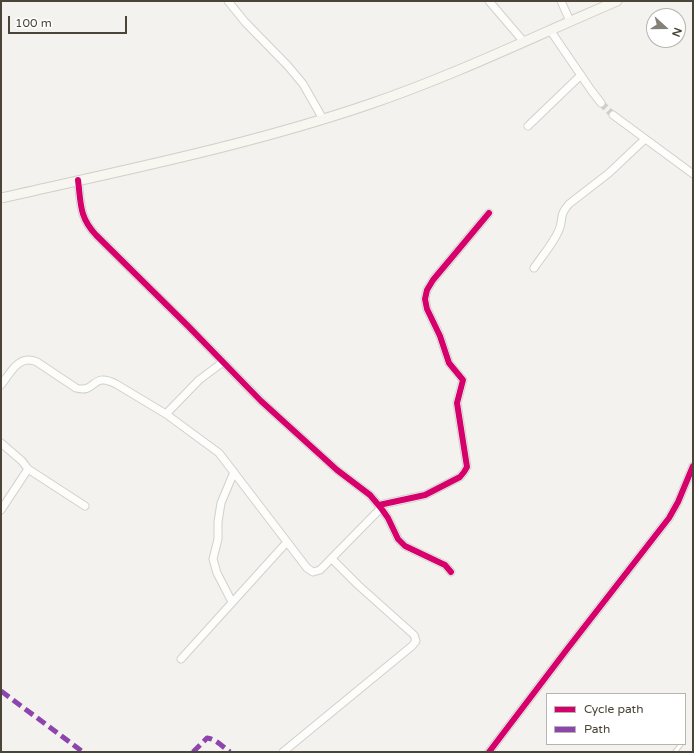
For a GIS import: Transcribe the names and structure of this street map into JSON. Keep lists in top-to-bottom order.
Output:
{
  "legend": ["Cycle path", "Path"],
  "scale_bar": "100 m",
  "north": "right"
}
